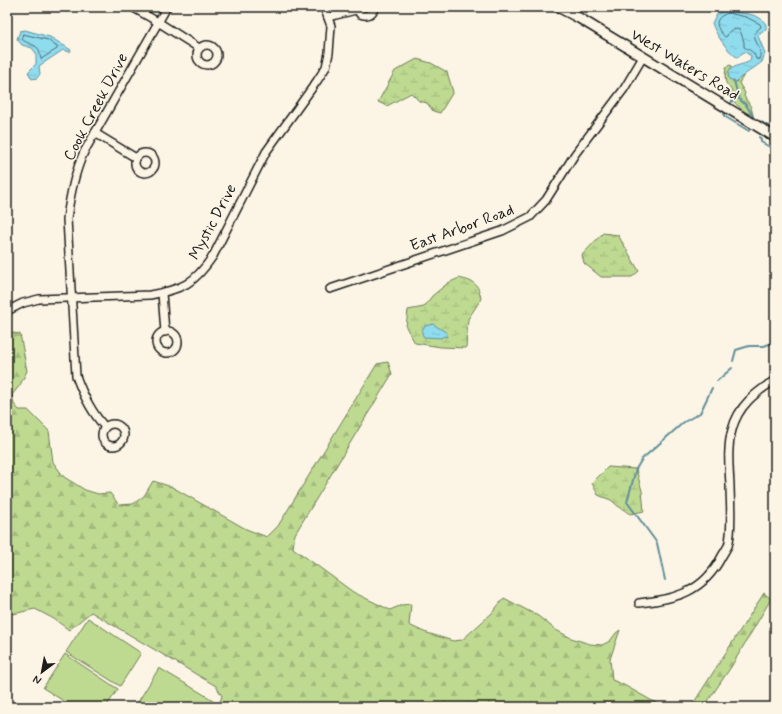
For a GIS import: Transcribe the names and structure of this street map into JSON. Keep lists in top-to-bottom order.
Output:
{
  "streets": {
    "street": [
      "West Waters Road",
      "Cook Creek Drive",
      "Mystic Drive",
      "East Arbor Road"
    ]
  },
  "crossings": [
    ["West Waters Road", "East Arbor Road"],
    ["Cook Creek Drive", "Mystic Drive"]
  ],
  "north": "bottom left"
}
